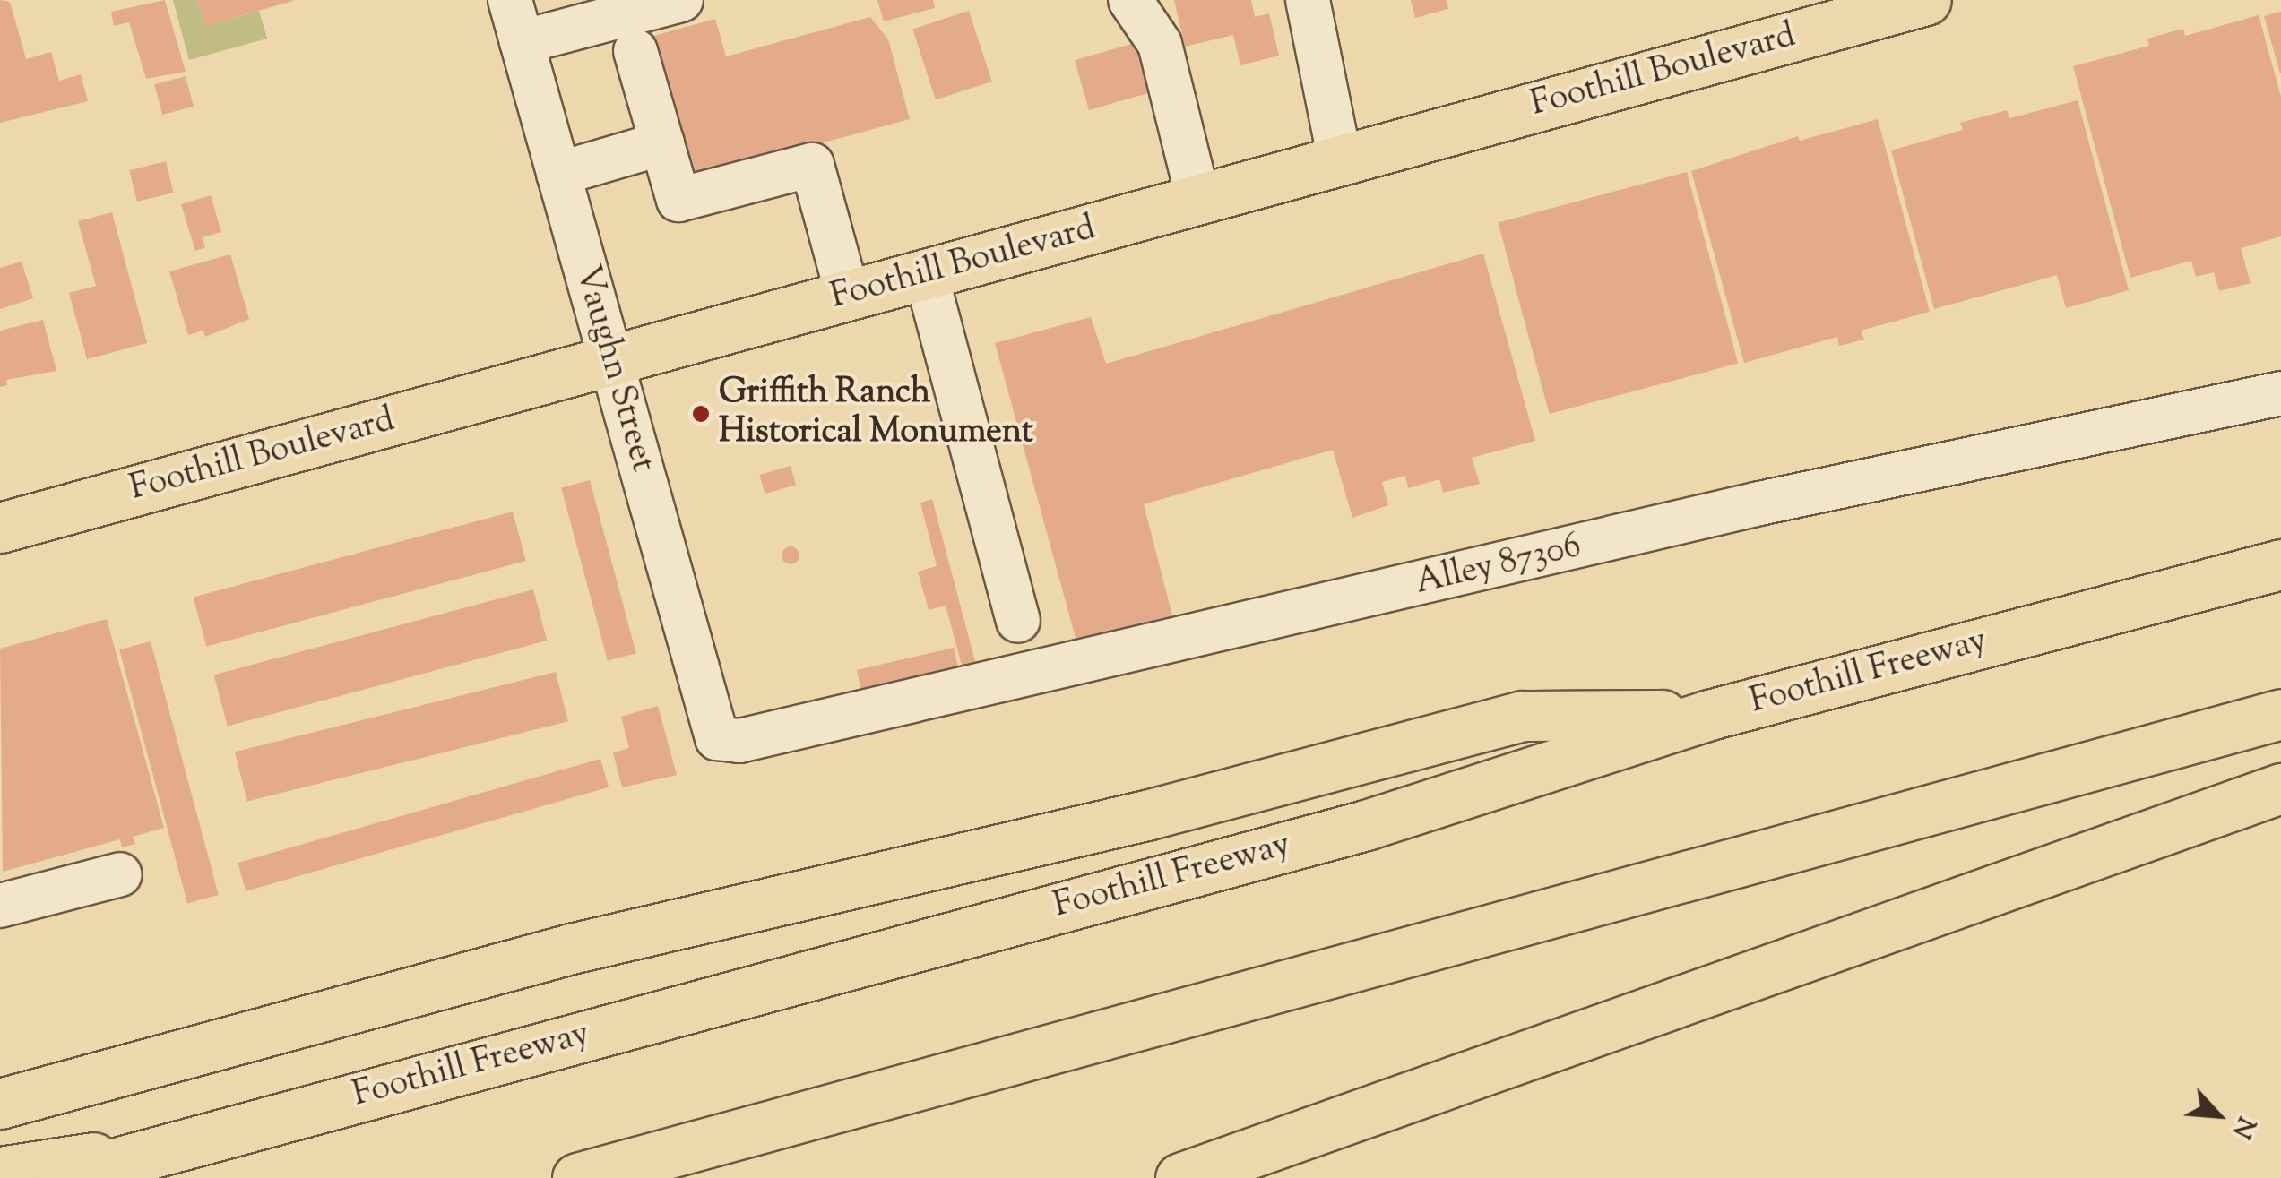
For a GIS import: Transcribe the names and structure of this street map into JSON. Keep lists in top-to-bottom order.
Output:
{
  "streets": {
    "main road": ["Foothill Boulevard", "Foothill Freeway"],
    "street": ["Vaughn Street", "Alley 87306"]
  },
  "crossings": [
    ["Foothill Boulevard", "Vaughn Street"],
    ["Vaughn Street", "Alley 87306"]
  ],
  "places": ["Griffith Ranch Historical Monument"],
  "north": "bottom right"
}
